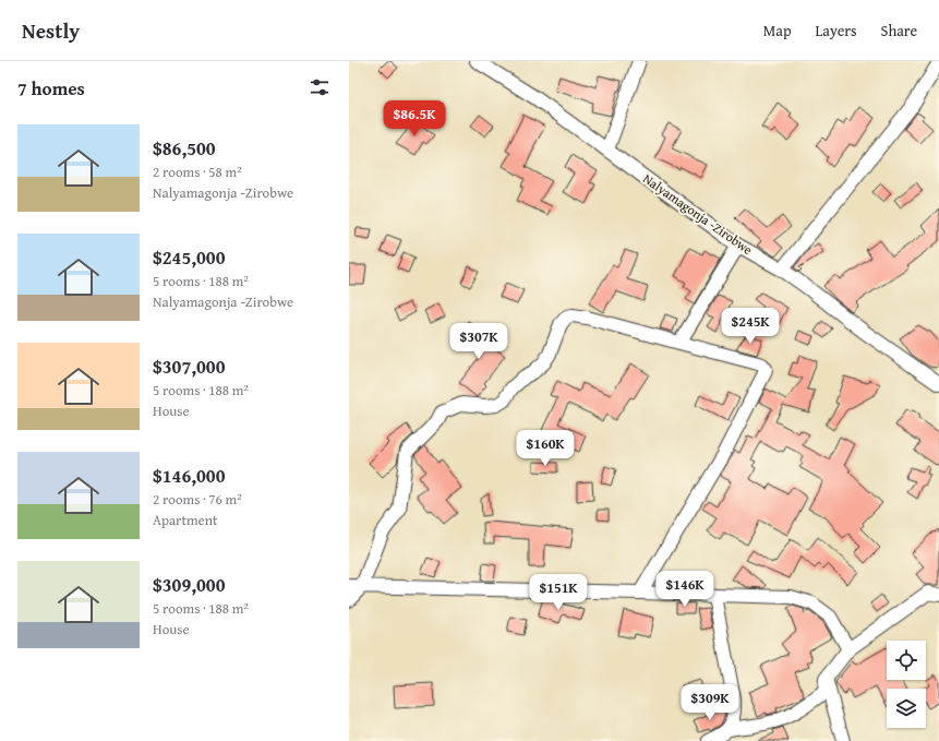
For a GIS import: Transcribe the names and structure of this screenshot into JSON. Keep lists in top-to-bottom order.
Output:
{
  "streets": {
    "street": ["Nalyamagonja -Zirobwe"]
  },
  "page": {
    "header": "Nestly",
    "nav": ["Map", "Layers", "Share"],
    "heading": "7 homes",
    "price": [
      "$86.5K",
      "$245K",
      "$307K",
      "$160K",
      "$146K",
      "$151K",
      "$309K"
    ],
    "list": [
      {
        "name": "$86,500",
        "note": "2 rooms · 58 m² · Nalyamagonja -Zirobwe"
      },
      {
        "name": "$245,000",
        "note": "5 rooms · 188 m² · Nalyamagonja -Zirobwe"
      },
      {
        "name": "$307,000",
        "note": "5 rooms · 188 m² · House"
      },
      {
        "name": "$146,000",
        "note": "2 rooms · 76 m² · Apartment"
      },
      {
        "name": "$309,000",
        "note": "5 rooms · 188 m² · House"
      }
    ]
  }
}
